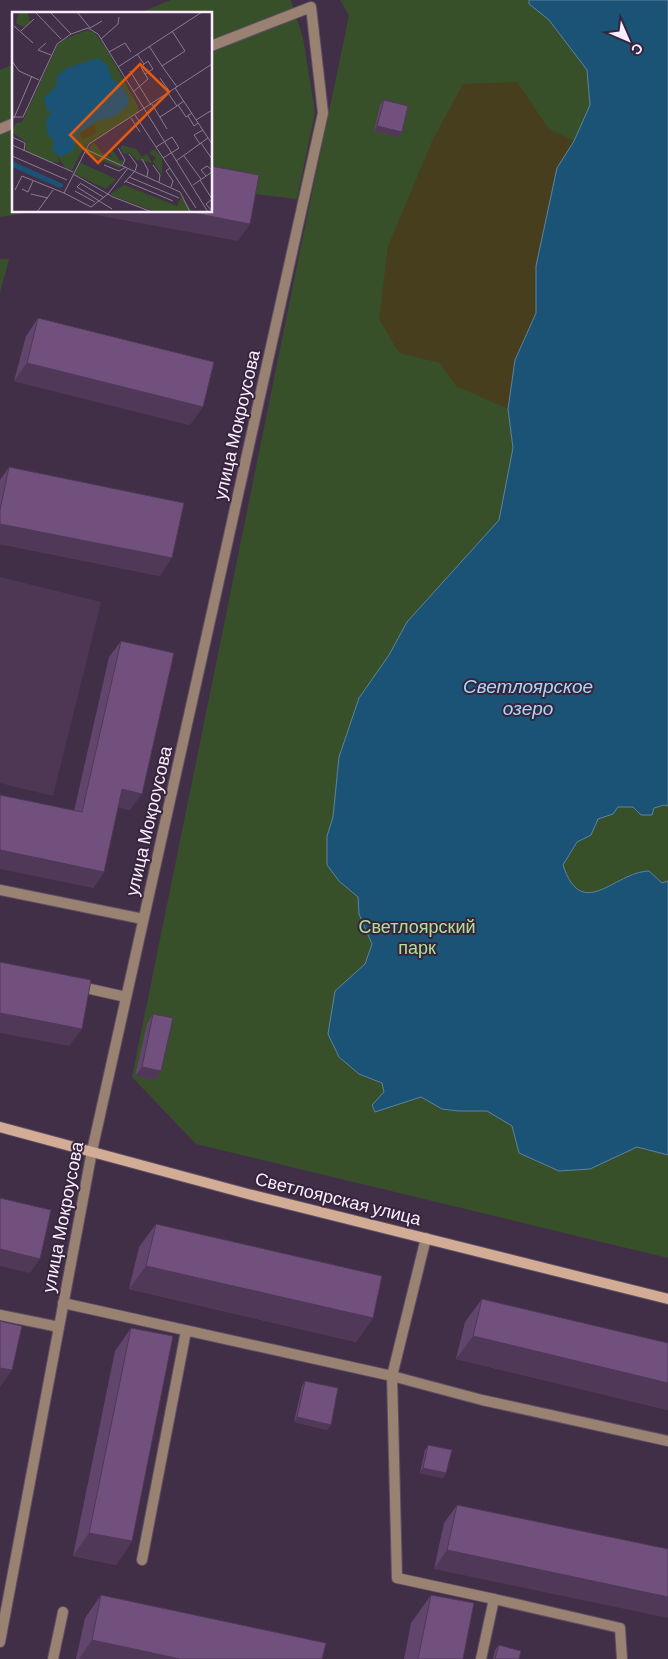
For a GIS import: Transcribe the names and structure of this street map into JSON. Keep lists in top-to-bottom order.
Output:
{
  "streets": {
    "main road": ["Светлоярская улица"],
    "street": ["улица Мокроусова"]
  },
  "crossings": [
    ["улица Мокроусова", "Светлоярская улица"]
  ],
  "water": ["Светлоярское озеро"],
  "parks": ["Светлоярский парк"],
  "north": "bottom right"
}
